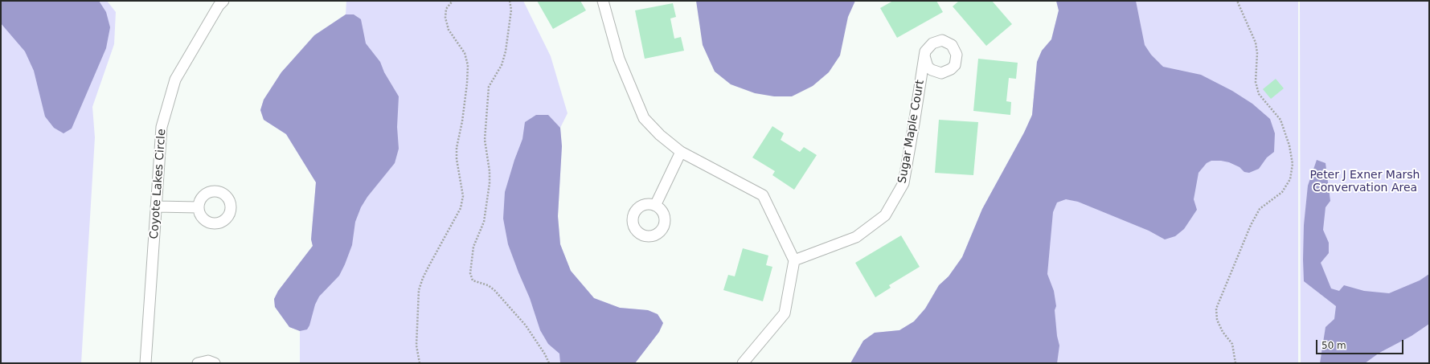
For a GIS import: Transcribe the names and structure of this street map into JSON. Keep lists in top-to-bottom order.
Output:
{
  "streets": {
    "street": ["Sugar Maple Court", "Coyote Lakes Circle"]
  },
  "parks": ["Peter J Exner Marsh Convervation Area"],
  "scale_bar": "50 m"
}
